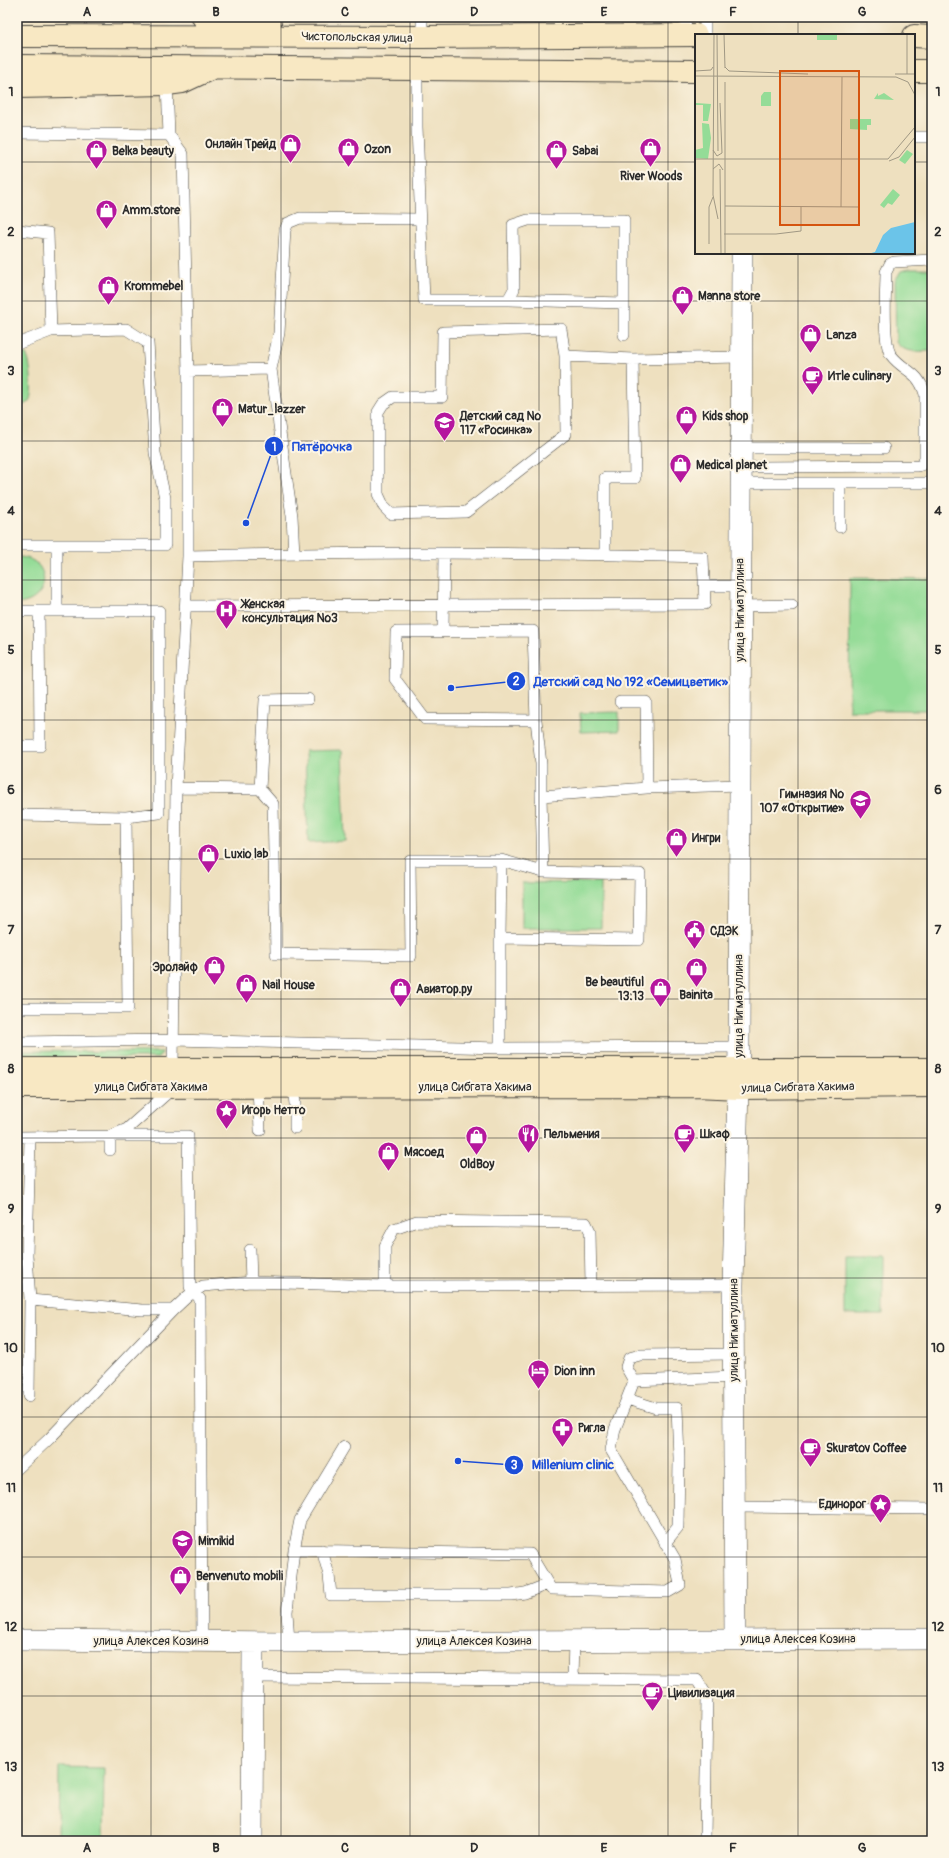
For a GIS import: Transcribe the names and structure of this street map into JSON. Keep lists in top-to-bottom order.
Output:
{
  "streets": {
    "main road": ["Чистопольская улица", "улица Сибгата Хакима"],
    "street": ["улица Нигматуллина", "улица Алексея Козина"]
  },
  "crossings": [
    ["улица Нигматуллина", "улица Сибгата Хакима"],
    ["улица Нигматуллина", "улица Алексея Козина"]
  ],
  "places": {
    "shop": [
      "Онлайн Трейд",
      "Ozon",
      "River Woods",
      "Belka beauty",
      "Sabai",
      "Amm.store",
      "Krommebel",
      "Manna store",
      "Lanza",
      "Matur_lazzer",
      "Kids shop",
      "Medical planet",
      "Ингри",
      "Luxio lab",
      "Эролайф",
      "Bainita",
      "Nail House",
      "Авиатор.ру",
      "Be beautiful 13:13",
      "OldBoy",
      "Мясоед",
      "Benvenuto mobili"
    ],
    "cafe": [
      "Итle culinary",
      "Шкаф",
      "Skuratov Coffee",
      "Цивилизация"
    ],
    "school or university": ["Детский сад № 117 «Росинка»", "Гимназия № 107 «Открытие»", "Mimikid"],
    "other": ["Пятёрочка", "Детский сад № 192 «Семицветик»", "Millenium clinic"],
    "hospital": ["Женская консультация №3"],
    "public building": ["СДЭК"],
    "place": ["Игорь Нетто", "Единорог"],
    "restaurant": ["Пельмения"],
    "hotel": ["Dion inn"],
    "pharmacy": ["Ригла"]
  },
  "grid": {
    "columns": [
      "A",
      "B",
      "C",
      "D",
      "E",
      "F",
      "G"
    ],
    "rows": [
      "1",
      "2",
      "3",
      "4",
      "5",
      "6",
      "7",
      "8",
      "9",
      "10",
      "11",
      "12",
      "13"
    ]
  }
}
